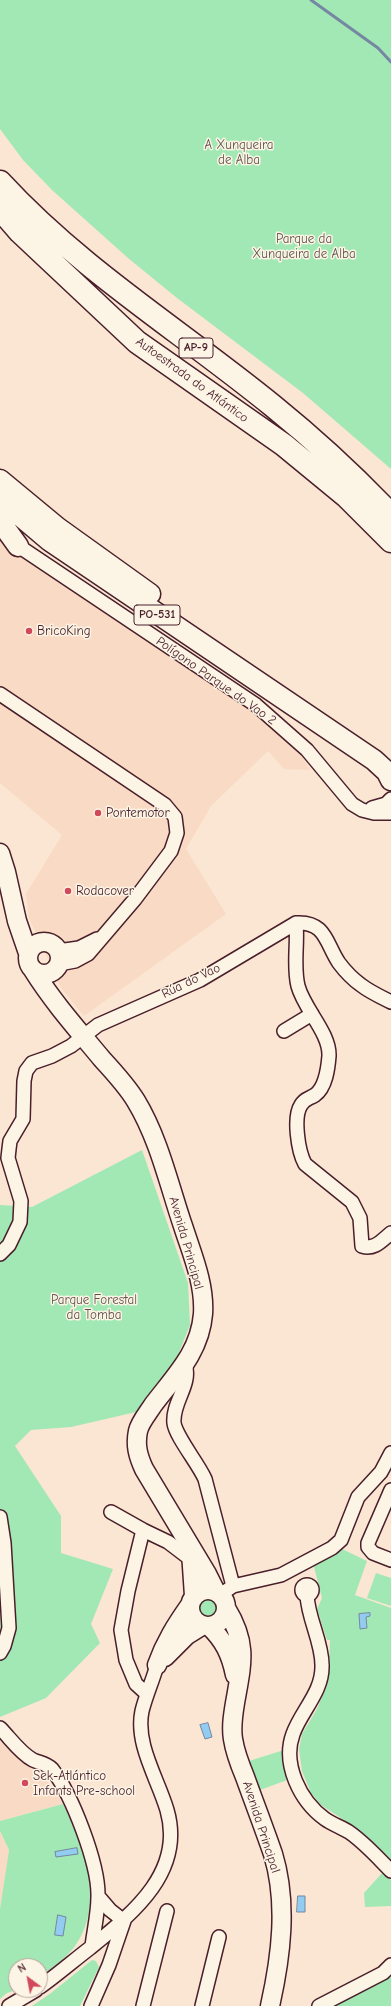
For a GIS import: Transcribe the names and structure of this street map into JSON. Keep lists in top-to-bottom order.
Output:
{
  "streets": {
    "highway": ["AP-9", "Autoestrada do Atlántico"],
    "main road": ["PO-531"],
    "street": ["Polígono Parque do Vao 2", "Rúa do Vao", "Avenida Principal"]
  },
  "crossings": [
    ["Rúa do Vao", "Avenida Principal"]
  ],
  "parks": ["A Xunqueira de Alba", "Parque da Xunqueira de Alba", "Parque Forestal da Tomba"],
  "places": [
    "BricoKing",
    "Pontemotor",
    "Rodacover",
    "Sek-Atlántico Infants Pre-school"
  ],
  "north": "top left"
}
